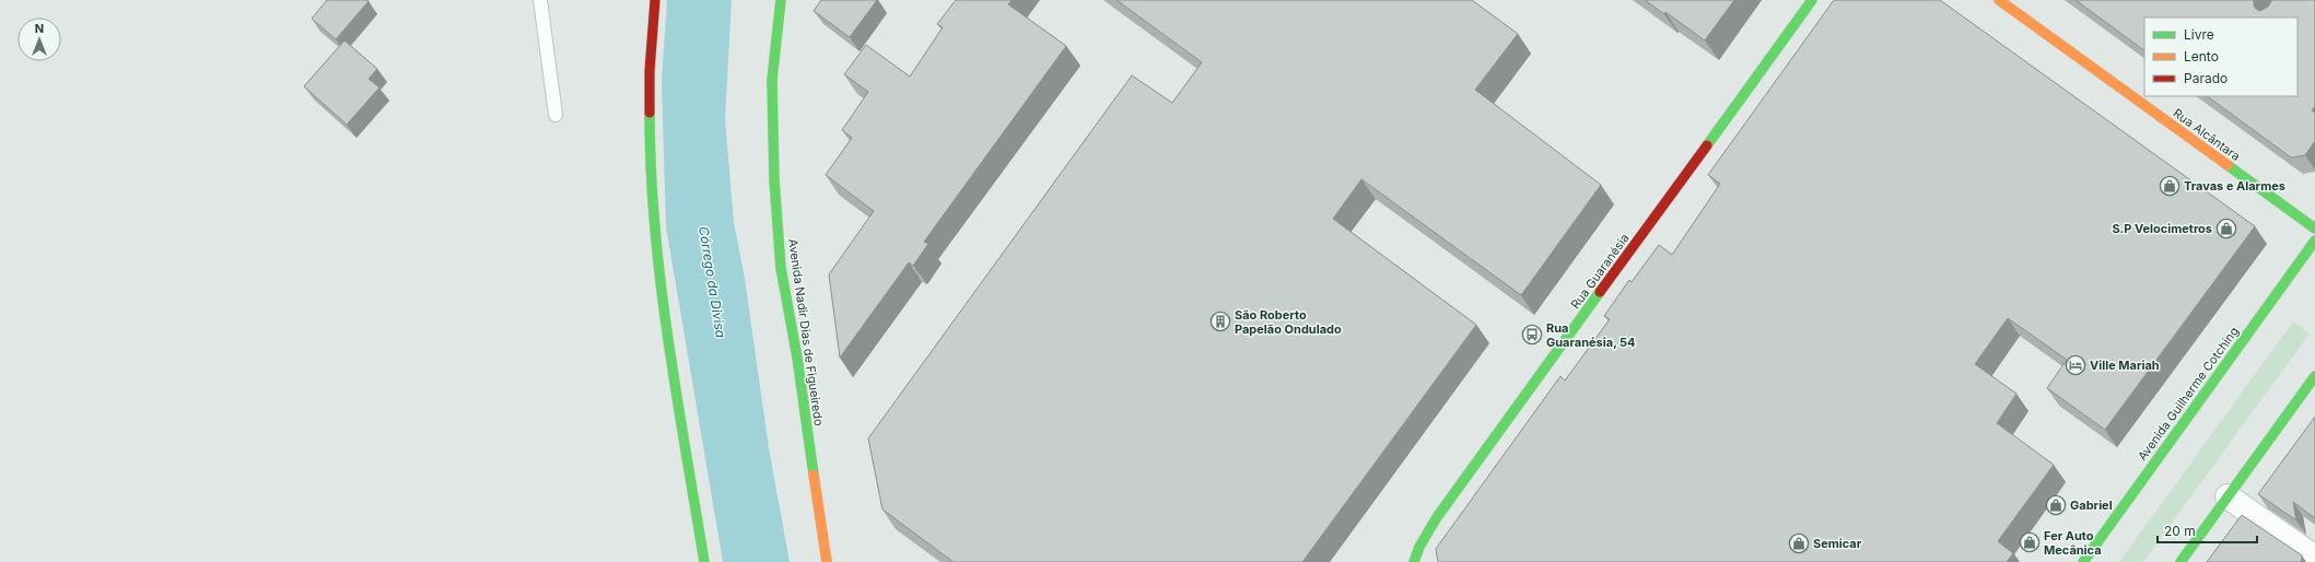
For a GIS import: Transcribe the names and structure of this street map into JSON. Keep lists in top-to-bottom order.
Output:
{
  "streets": {
    "main road": [
      "Rua Alcântara",
      "Rua Guaranésia",
      "Avenida Nadir Dias de Figueiredo",
      "Avenida Guilherme Cotching"
    ]
  },
  "water": ["Córrego da Divisa"],
  "places": {
    "shop": [
      "Travas e Alarmes",
      "S.P Velocimetros",
      "Gabriel",
      "Fer Auto Mecânica",
      "Semicar"
    ],
    "building": ["São Roberto Papelão Ondulado"],
    "bus stop": ["Rua Guaranésia, 54"],
    "hotel": ["Ville Mariah"]
  },
  "legend": ["Livre", "Lento", "Parado"],
  "scale_bar": "20 m",
  "north": "top"
}
